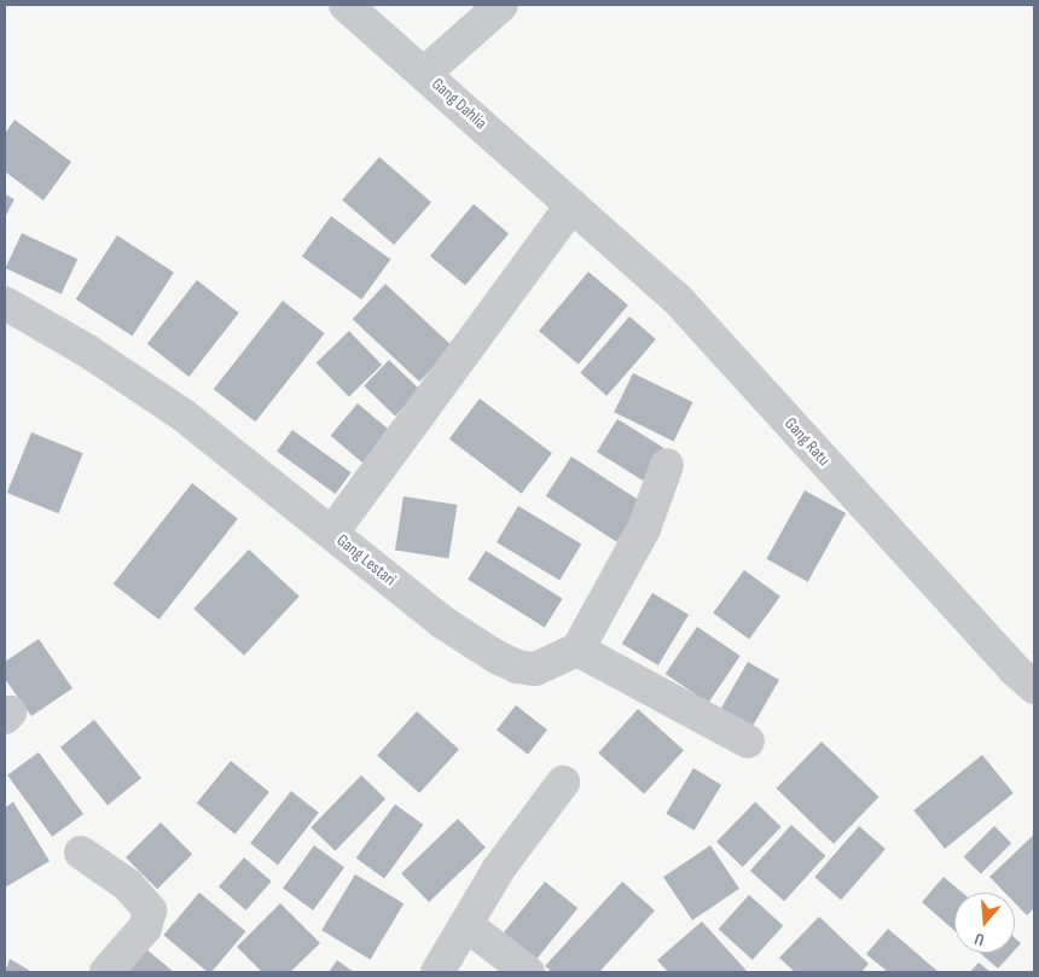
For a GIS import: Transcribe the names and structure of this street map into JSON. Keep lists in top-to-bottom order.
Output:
{
  "streets": {
    "street": ["Gang Dahlia", "Gang Ratu", "Gang Lestari"]
  },
  "crossings": [
    ["Gang Dahlia", "Gang Ratu"]
  ],
  "north": "bottom"
}
